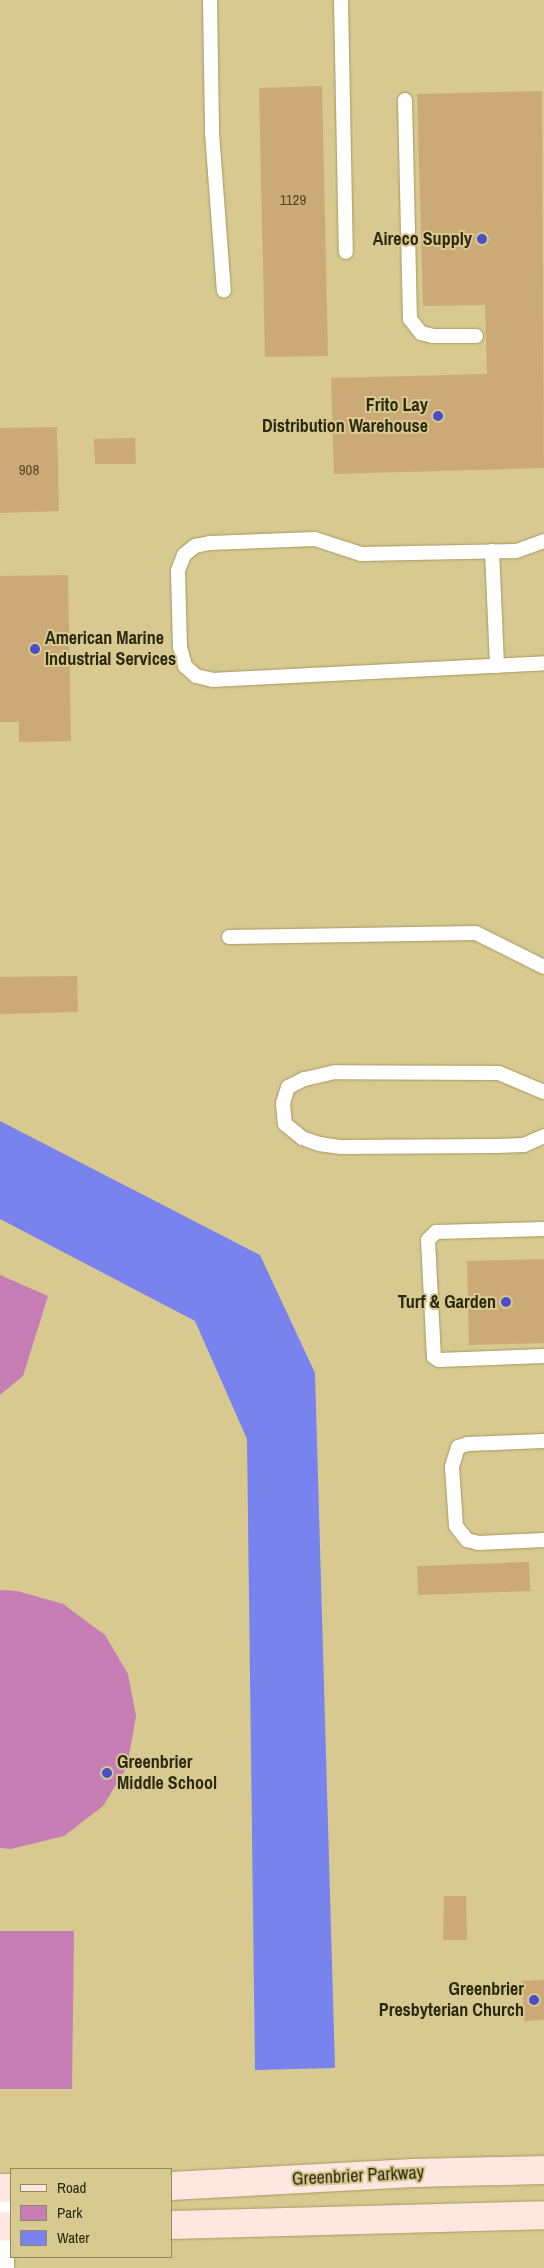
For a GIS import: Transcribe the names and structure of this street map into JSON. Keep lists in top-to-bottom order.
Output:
{
  "streets": {
    "main road": ["Greenbrier Parkway"]
  },
  "places": [
    "Aireco Supply",
    "Frito Lay Distribution Warehouse",
    "American Marine Industrial Services",
    "Turf & Garden",
    "Greenbrier Middle School",
    "Greenbrier Presbyterian Church"
  ],
  "house_numbers": ["1129", "908"],
  "legend": ["Road", "Park", "Water"]
}
